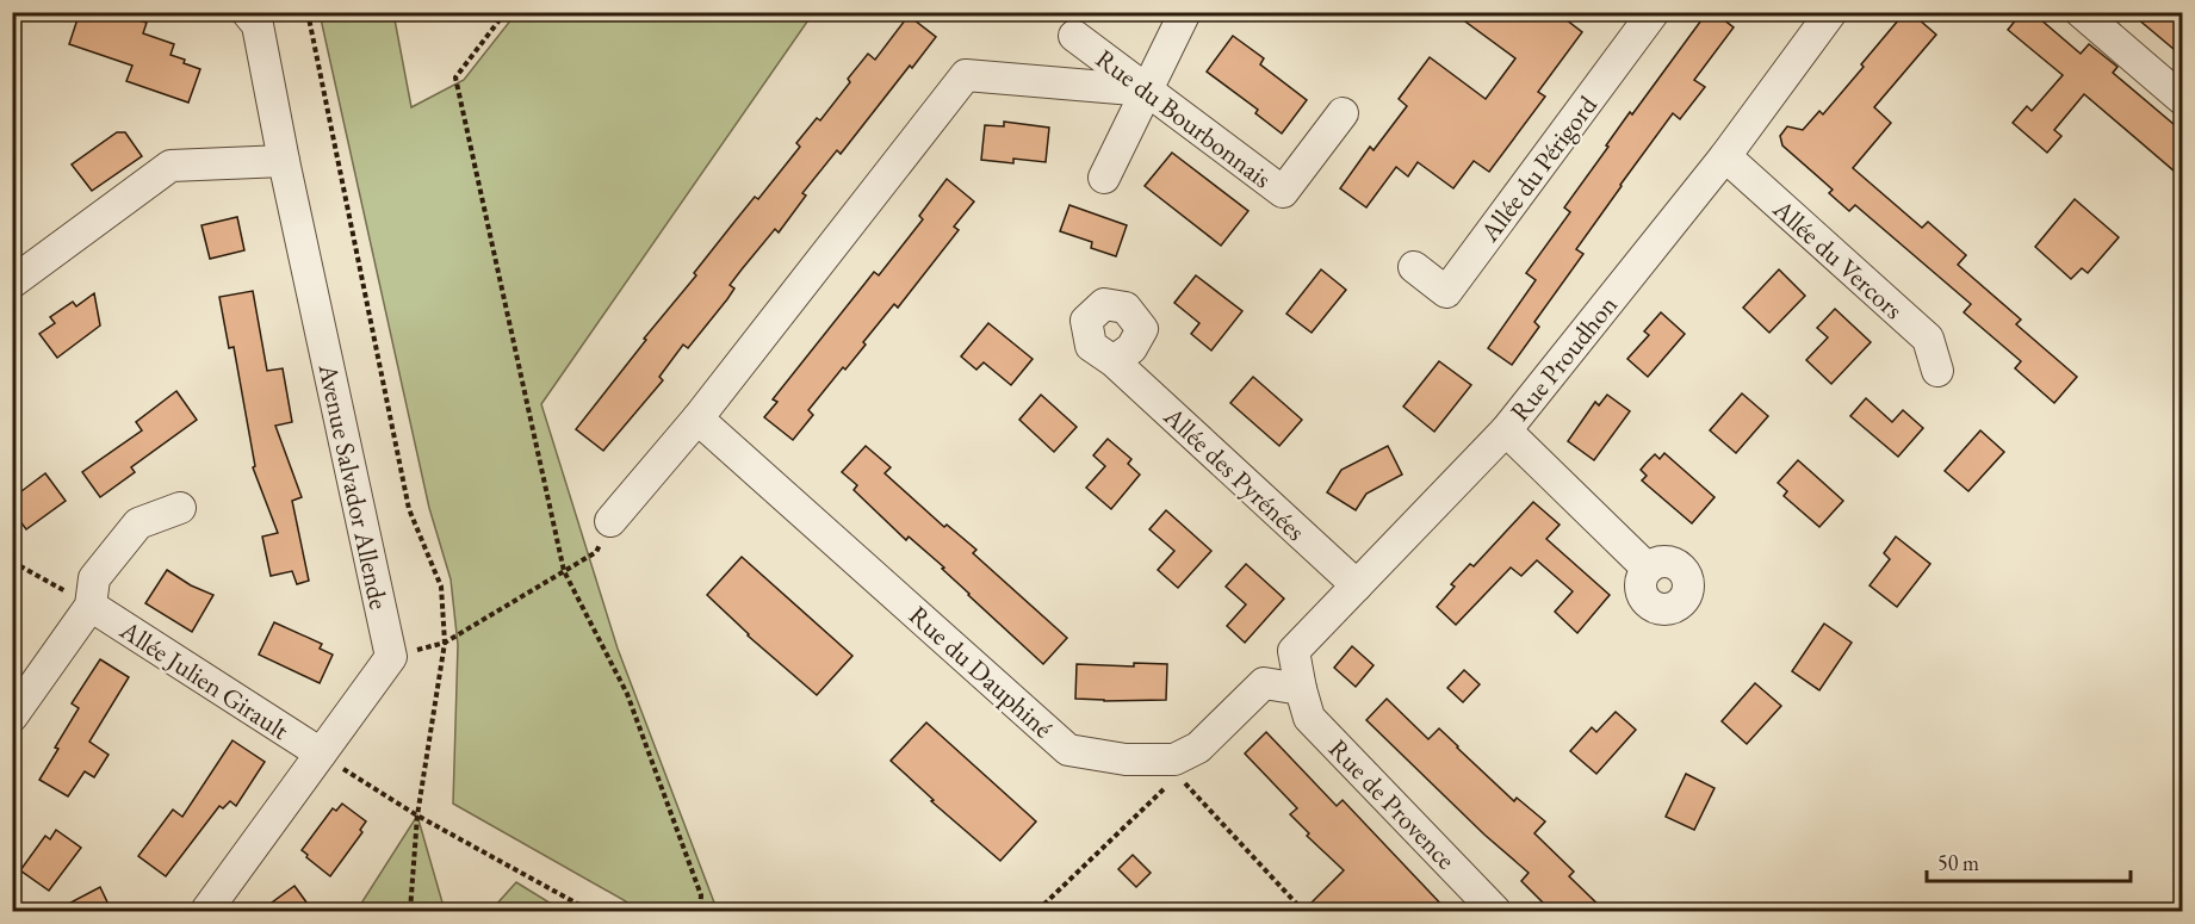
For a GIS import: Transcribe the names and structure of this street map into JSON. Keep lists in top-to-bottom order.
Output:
{
  "streets": {
    "street": [
      "Rue du Bourbonnais",
      "Allée du Périgord",
      "Allée du Vercors",
      "Rue Proudhon",
      "Allée des Pyrénées",
      "Avenue Salvador Allende",
      "Rue du Dauphiné",
      "Allée Julien Girault",
      "Rue de Provence"
    ]
  },
  "crossings": [
    ["Allée du Vercors", "Rue Proudhon"],
    ["Rue Proudhon", "Allée des Pyrénées"],
    ["Rue Proudhon", "Rue de Provence"]
  ],
  "scale_bar": "50 m"
}
